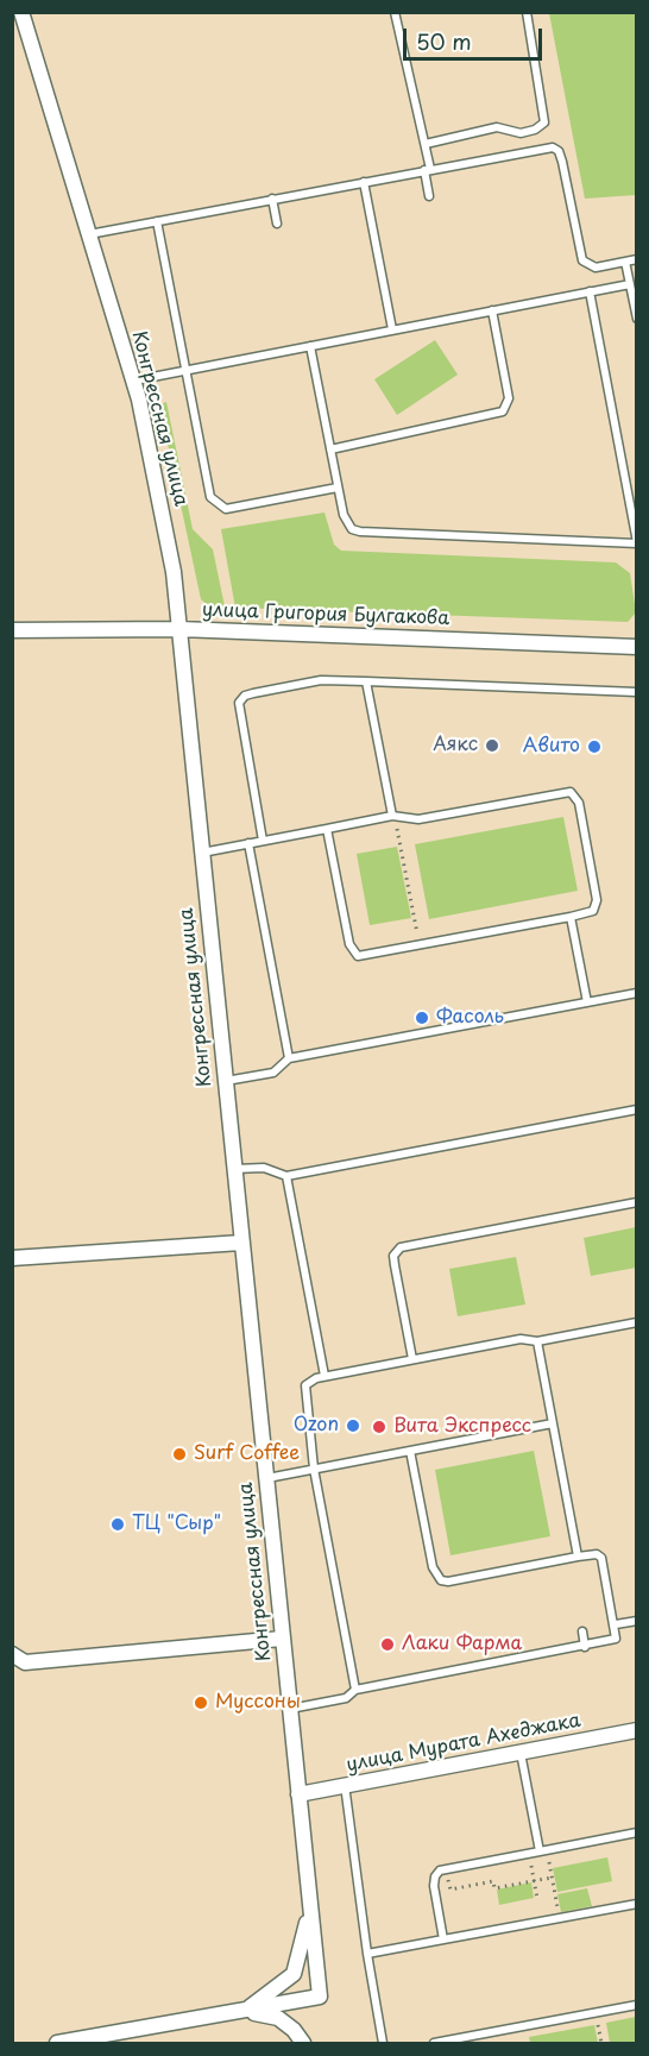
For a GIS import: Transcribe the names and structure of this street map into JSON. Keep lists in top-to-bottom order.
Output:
{
  "streets": {
    "street": ["Конгрессная улица", "улица Григория Булгакова", "улица Мурата Ахеджака"]
  },
  "crossings": [
    ["Конгрессная улица", "улица Григория Булгакова"],
    ["Конгрессная улица", "улица Мурата Ахеджака"]
  ],
  "places": [
    "Аякс",
    "Авито",
    "Фасоль",
    "Ozon",
    "Вита Экспресс",
    "Surf Coffee",
    "ТЦ \"Сыр\"",
    "Лаки Фарма",
    "Муссоны"
  ],
  "scale_bar": "50 m"
}
